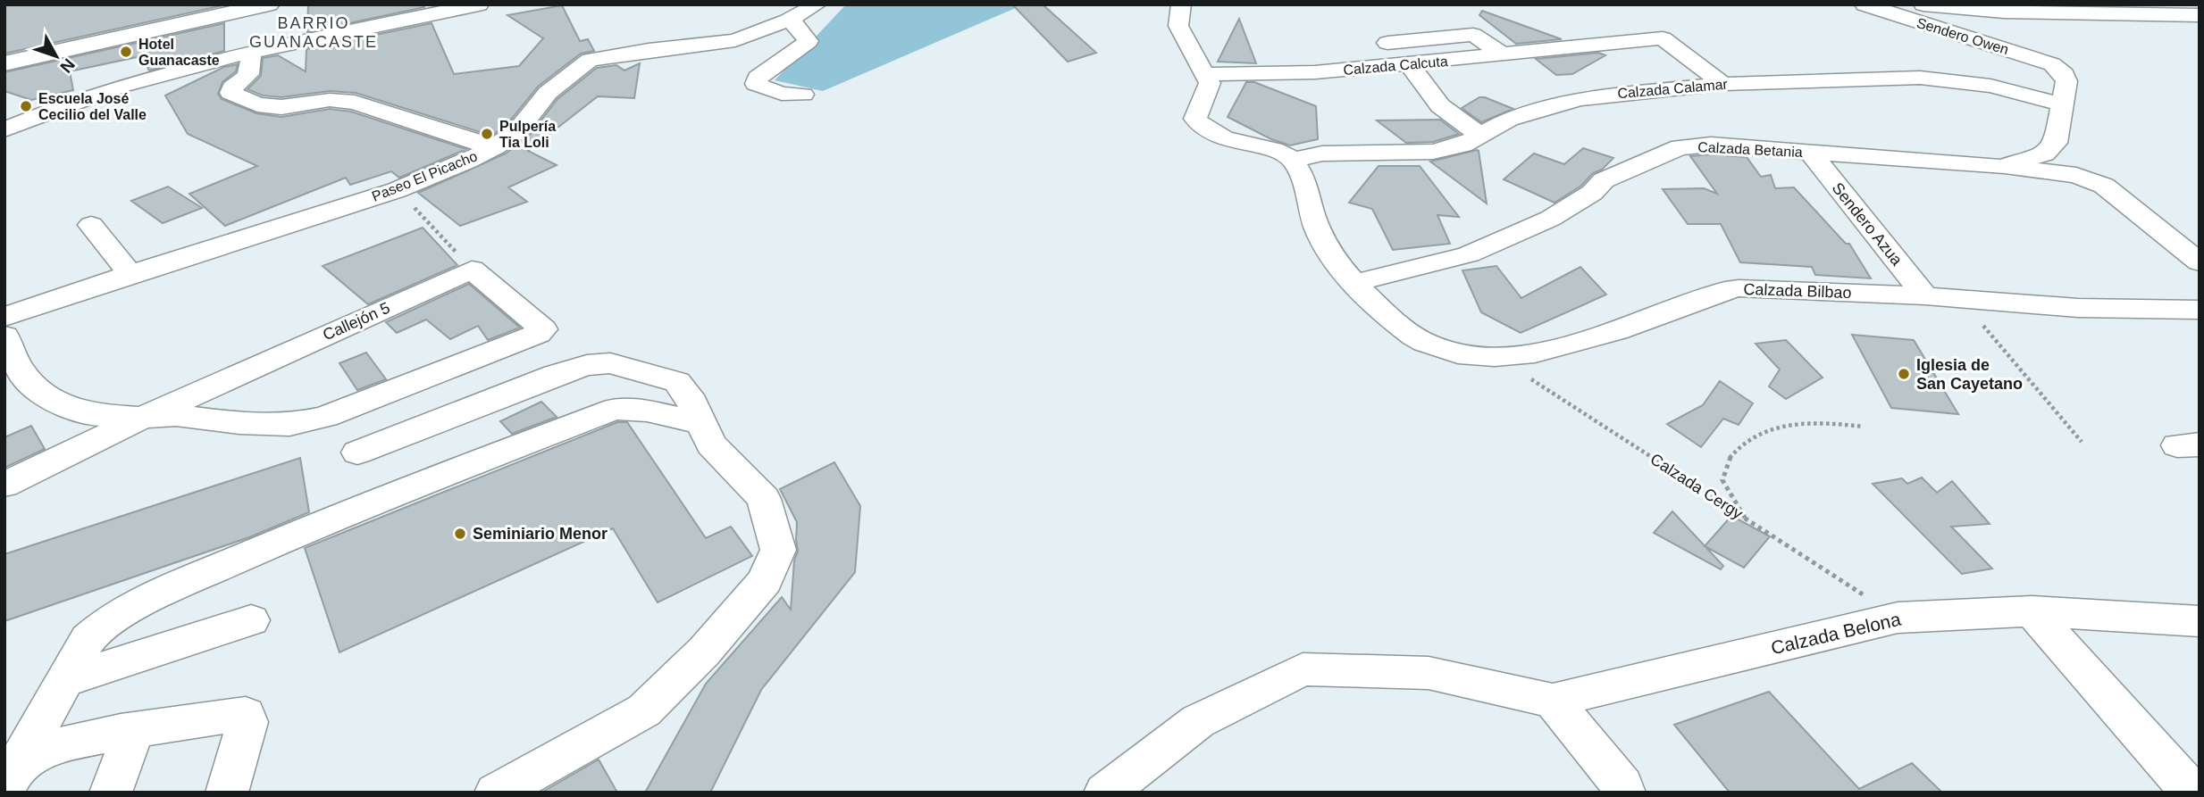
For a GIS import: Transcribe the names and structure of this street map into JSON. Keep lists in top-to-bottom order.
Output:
{
  "streets": {
    "street": [
      "Sendero Owen",
      "Calzada Calcuta",
      "Calzada Calamar",
      "Calzada Betania",
      "Paseo El Picacho",
      "Sendero Azua",
      "Calzada Bilbao",
      "Callejón 5",
      "Calzada Belona"
    ],
    "path": ["Calzada Cergy"]
  },
  "crossings": [
    ["Calzada Calcuta", "Calzada Calamar"],
    ["Calzada Betania", "Sendero Azua"],
    ["Calzada Betania", "Calzada Bilbao"],
    ["Sendero Azua", "Calzada Bilbao"],
    ["Calzada Bilbao", "Calzada Cergy"],
    ["Calzada Cergy", "Calzada Belona"]
  ],
  "districts": ["BARRIO GUANACASTE"],
  "places": [
    "Hotel Guanacaste",
    "Escuela José Cecilio del Valle",
    "Pulpería Tia Loli",
    "Iglesia de San Cayetano",
    "Seminiario Menor"
  ],
  "north": "bottom right"
}
